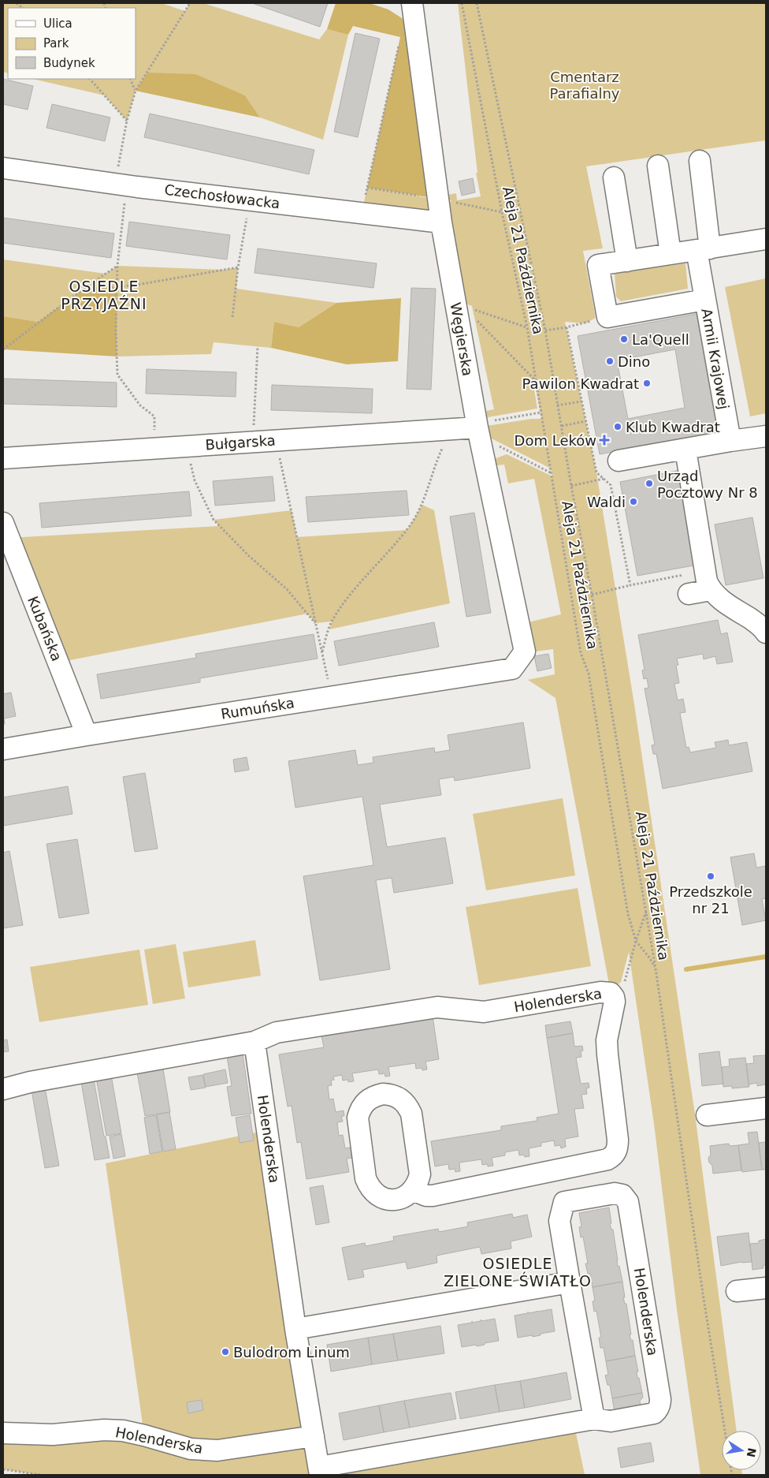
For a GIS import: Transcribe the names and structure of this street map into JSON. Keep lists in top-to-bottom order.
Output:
{
  "streets": {
    "street": [
      "Czechosłowacka",
      "Węgierska",
      "Armii Krajowej",
      "Bułgarska",
      "Kubańska",
      "Rumuńska",
      "Holenderska"
    ],
    "path": ["Aleja 21 Października"]
  },
  "crossings": [
    ["Czechosłowacka", "Węgierska"],
    ["Węgierska", "Bułgarska"],
    ["Węgierska", "Rumuńska"],
    ["Kubańska", "Rumuńska"]
  ],
  "districts": ["OSIEDLE PRZYJAŹNI", "OSIEDLE ZIELONE ŚWIATŁO"],
  "parks": ["Cmentarz Parafialny"],
  "places": {
    "other": [
      "La'Quell",
      "Dino",
      "Pawilon Kwadrat",
      "Klub Kwadrat",
      "Urząd Pocztowy Nr 8",
      "Waldi",
      "Przedszkole nr 21",
      "Bulodrom Linum"
    ],
    "health": ["Dom Leków"]
  },
  "legend": ["Ulica", "Park", "Budynek"],
  "north": "right"
}
